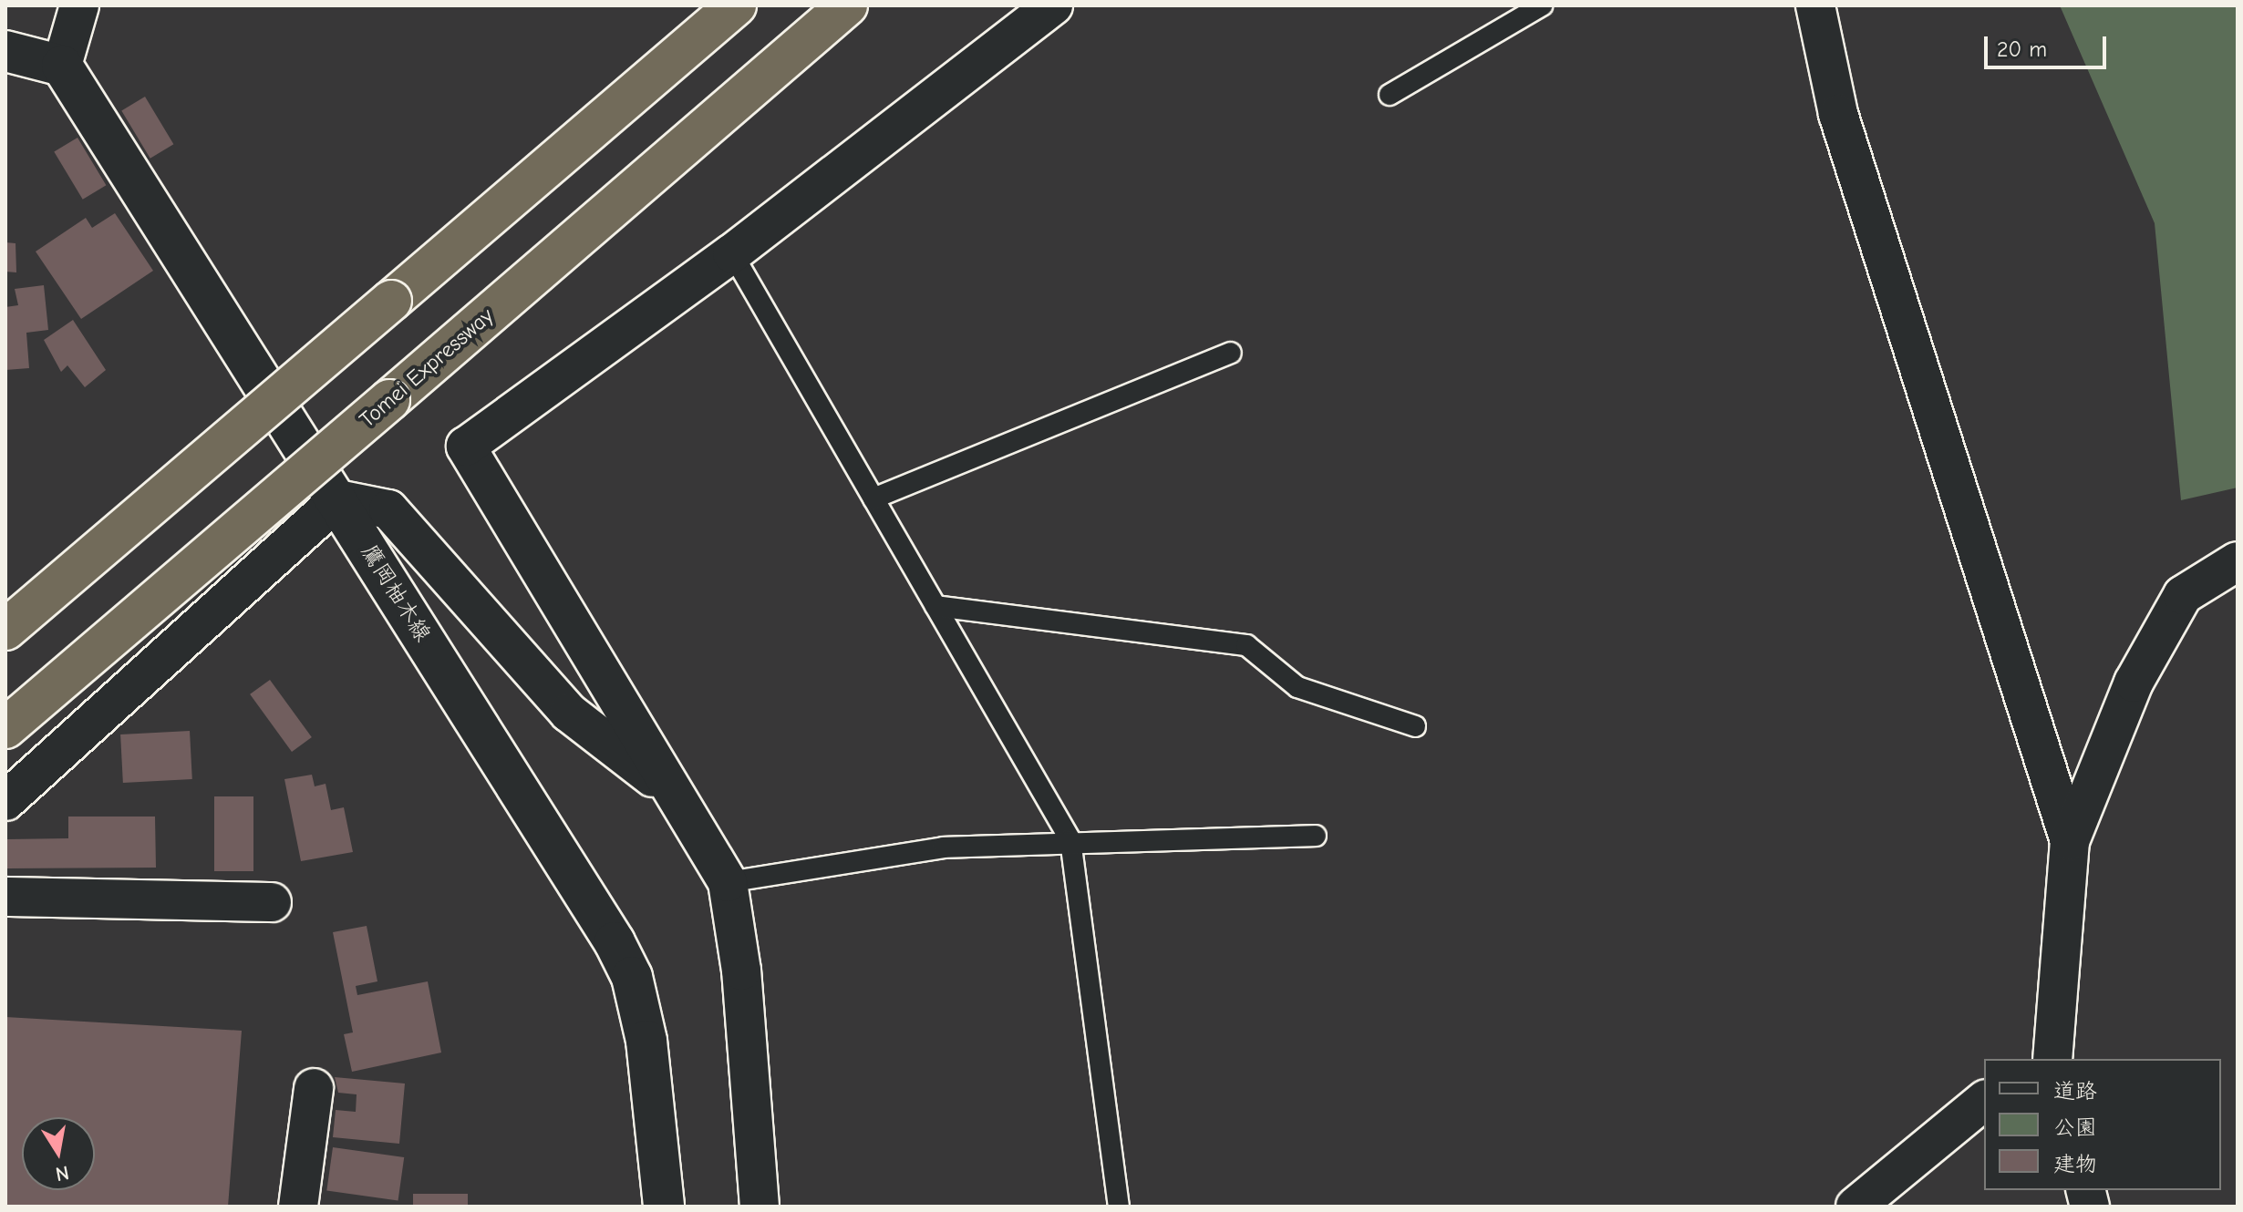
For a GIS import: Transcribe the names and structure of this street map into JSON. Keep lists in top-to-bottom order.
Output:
{
  "streets": {
    "highway": ["Tomei Expressway"],
    "main road": ["鷹岡柚木線"]
  },
  "legend": ["道路", "公園", "建物"],
  "scale_bar": "20 m",
  "north": "bottom"
}
